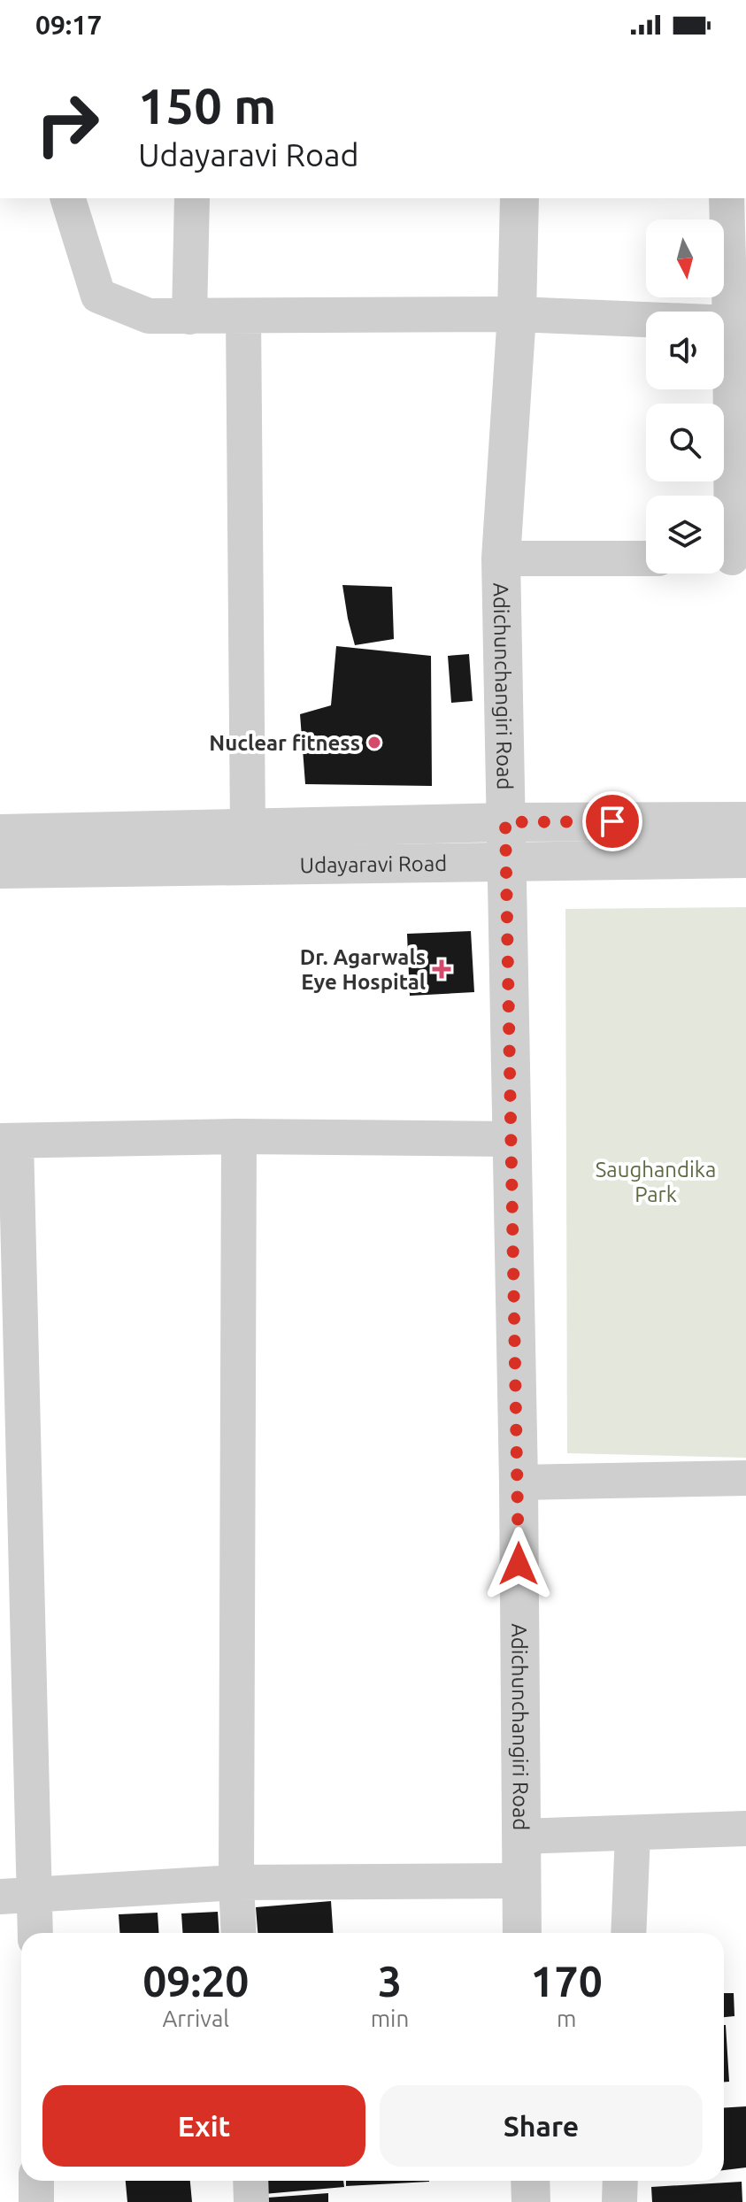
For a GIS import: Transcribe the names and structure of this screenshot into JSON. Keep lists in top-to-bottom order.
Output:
{
  "streets": {
    "street": ["Adichunchangiri Road", "Udayaravi Road"]
  },
  "crossings": [
    ["Adichunchangiri Road", "Udayaravi Road"]
  ],
  "parks": ["Saughandika Park"],
  "places": {
    "other": ["Nuclear fitness"],
    "health": ["Dr. Agarwals Eye Hospital"]
  },
  "north": "bottom",
  "page": {
    "status": "09:17",
    "turn": ["150 m", "Udayaravi Road"],
    "eta": [
      "09:20",
      "Arrival",
      "3",
      "min",
      "170",
      "m"
    ],
    "buttons": ["Exit", "Share"]
  }
}
